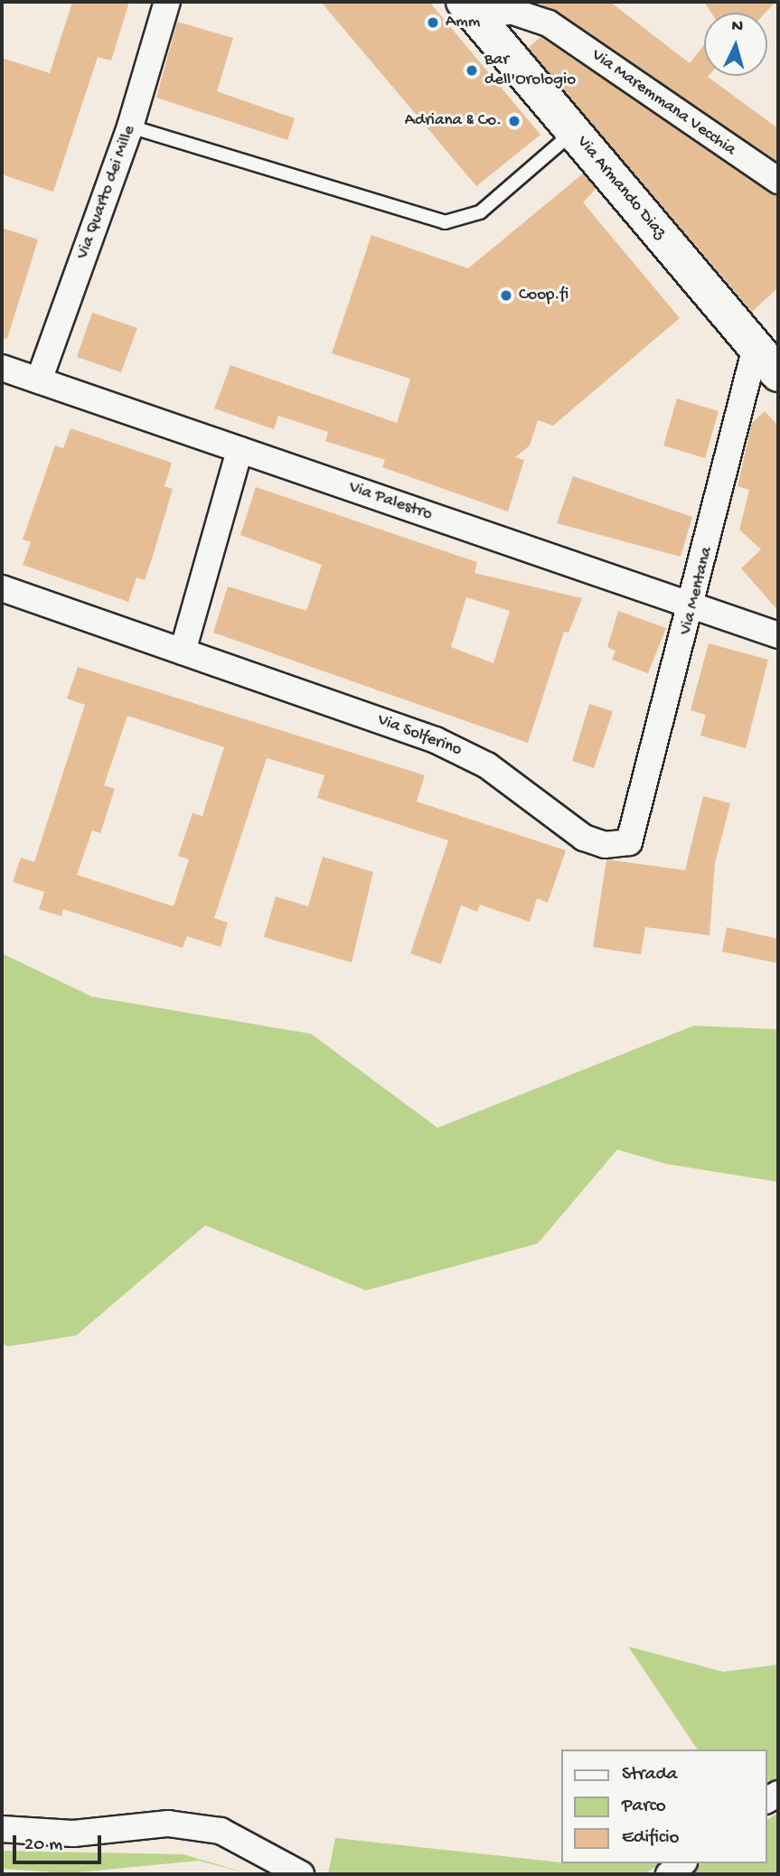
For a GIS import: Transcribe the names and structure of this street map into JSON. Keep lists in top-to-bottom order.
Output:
{
  "streets": {
    "main road": ["Via Armando Diaz"],
    "street": [
      "Via Maremmana Vecchia",
      "Via Quarto dei Mille",
      "Via Palestro",
      "Via Mentana",
      "Via Solferino"
    ]
  },
  "crossings": [
    ["Via Maremmana Vecchia", "Via Armando Diaz"],
    ["Via Armando Diaz", "Via Mentana"],
    ["Via Quarto dei Mille", "Via Palestro"],
    ["Via Palestro", "Via Mentana"],
    ["Via Mentana", "Via Solferino"]
  ],
  "places": [
    "Amm",
    "Bar dell'Orologio",
    "Adriana & Co.",
    "Coop.fi"
  ],
  "legend": ["Strada", "Parco", "Edificio"],
  "scale_bar": "20 m",
  "north": "top"
}
